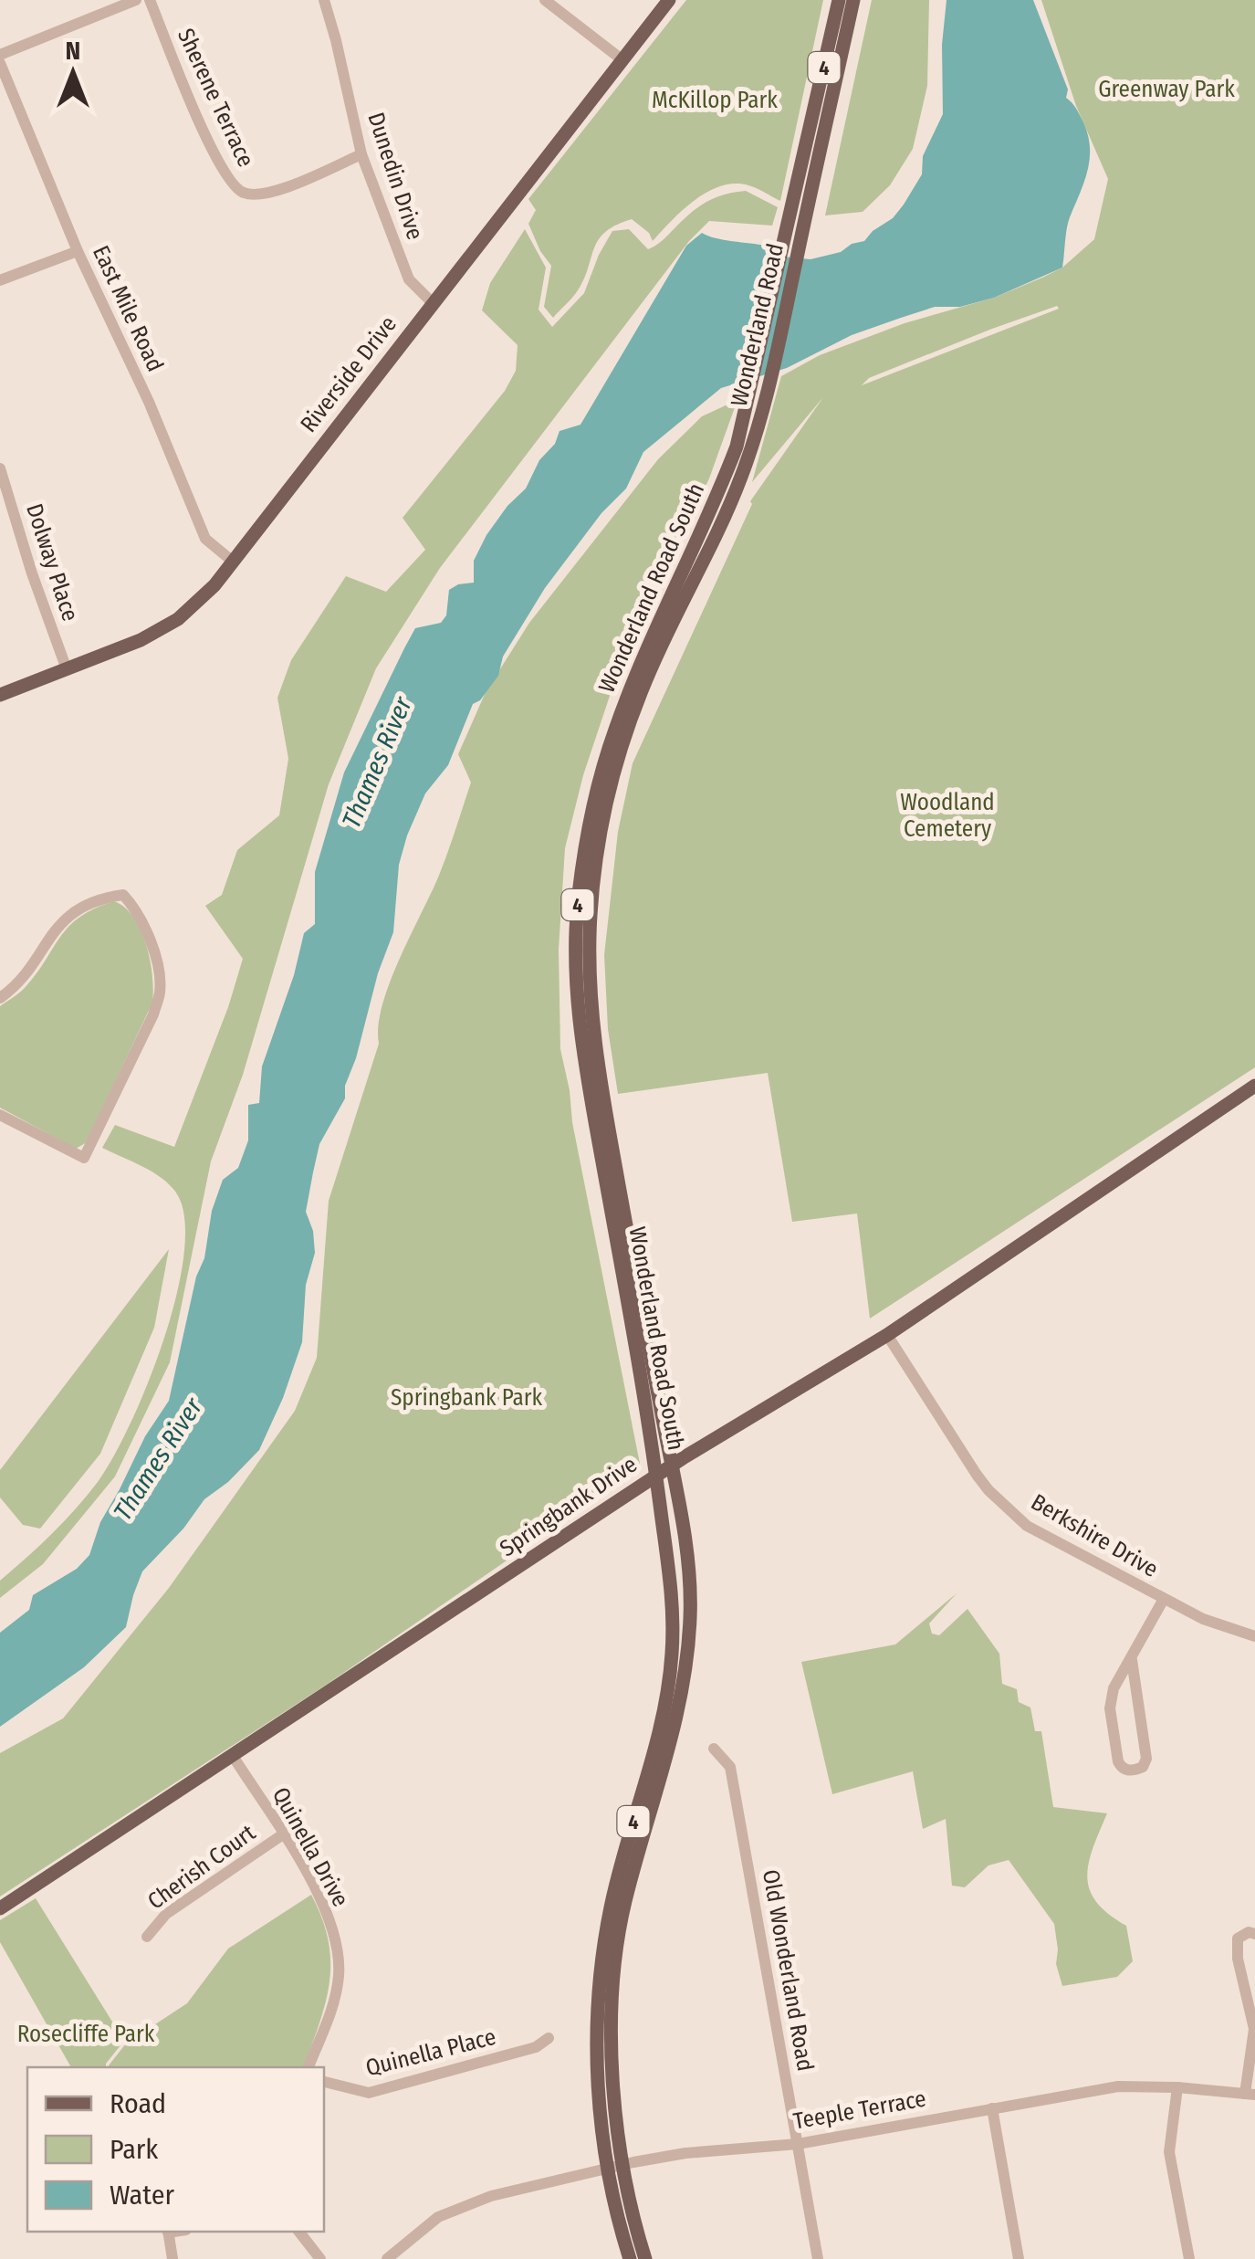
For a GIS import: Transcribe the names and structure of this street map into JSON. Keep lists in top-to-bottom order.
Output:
{
  "streets": {
    "main road": [
      "4",
      "Wonderland Road",
      "Riverside Drive",
      "Wonderland Road South",
      "Springbank Drive"
    ],
    "street": [
      "Sherene Terrace",
      "Dunedin Drive",
      "East Mile Road",
      "Dolway Place",
      "Berkshire Drive",
      "Quinella Drive",
      "Cherish Court",
      "Old Wonderland Road",
      "Quinella Place",
      "Teeple Terrace"
    ]
  },
  "crossings": [
    ["4", "Wonderland Road"],
    ["Sherene Terrace", "Dunedin Drive"],
    ["Dunedin Drive", "Riverside Drive"],
    ["East Mile Road", "Riverside Drive"],
    ["Wonderland Road", "Wonderland Road South"],
    ["Riverside Drive", "Dolway Place"],
    ["Wonderland Road South", "Springbank Drive"],
    ["Wonderland Road South", "Teeple Terrace"],
    ["Springbank Drive", "Berkshire Drive"],
    ["Springbank Drive", "Quinella Drive"],
    ["Quinella Drive", "Cherish Court"],
    ["Old Wonderland Road", "Teeple Terrace"]
  ],
  "water": ["Thames River"],
  "parks": [
    "Greenway Park",
    "McKillop Park",
    "Woodland Cemetery",
    "Springbank Park",
    "Rosecliffe Park"
  ],
  "legend": ["Road", "Park", "Water"],
  "north": "top"
}
